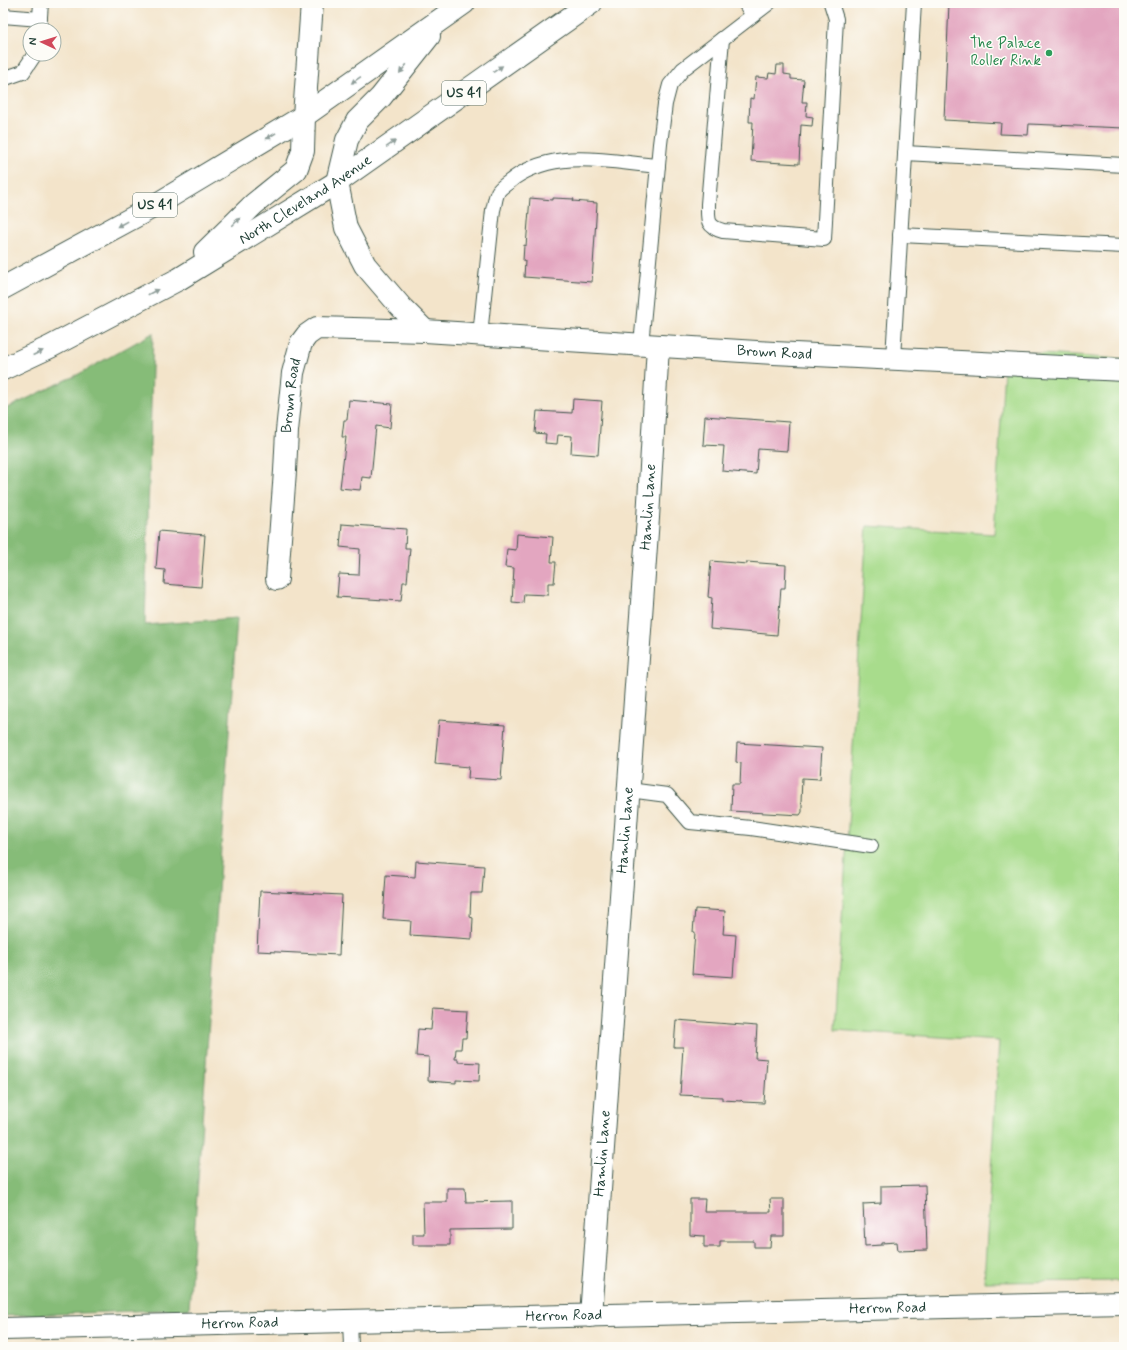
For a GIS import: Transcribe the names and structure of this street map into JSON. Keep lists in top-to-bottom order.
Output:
{
  "streets": {
    "street": [
      "US 41",
      "North Cleveland Avenue",
      "Brown Road",
      "Hamlin Lane",
      "Herron Road"
    ]
  },
  "crossings": [
    ["Brown Road", "Hamlin Lane"],
    ["Hamlin Lane", "Herron Road"]
  ],
  "places": ["The Palace Roller Rink"],
  "north": "left"
}
